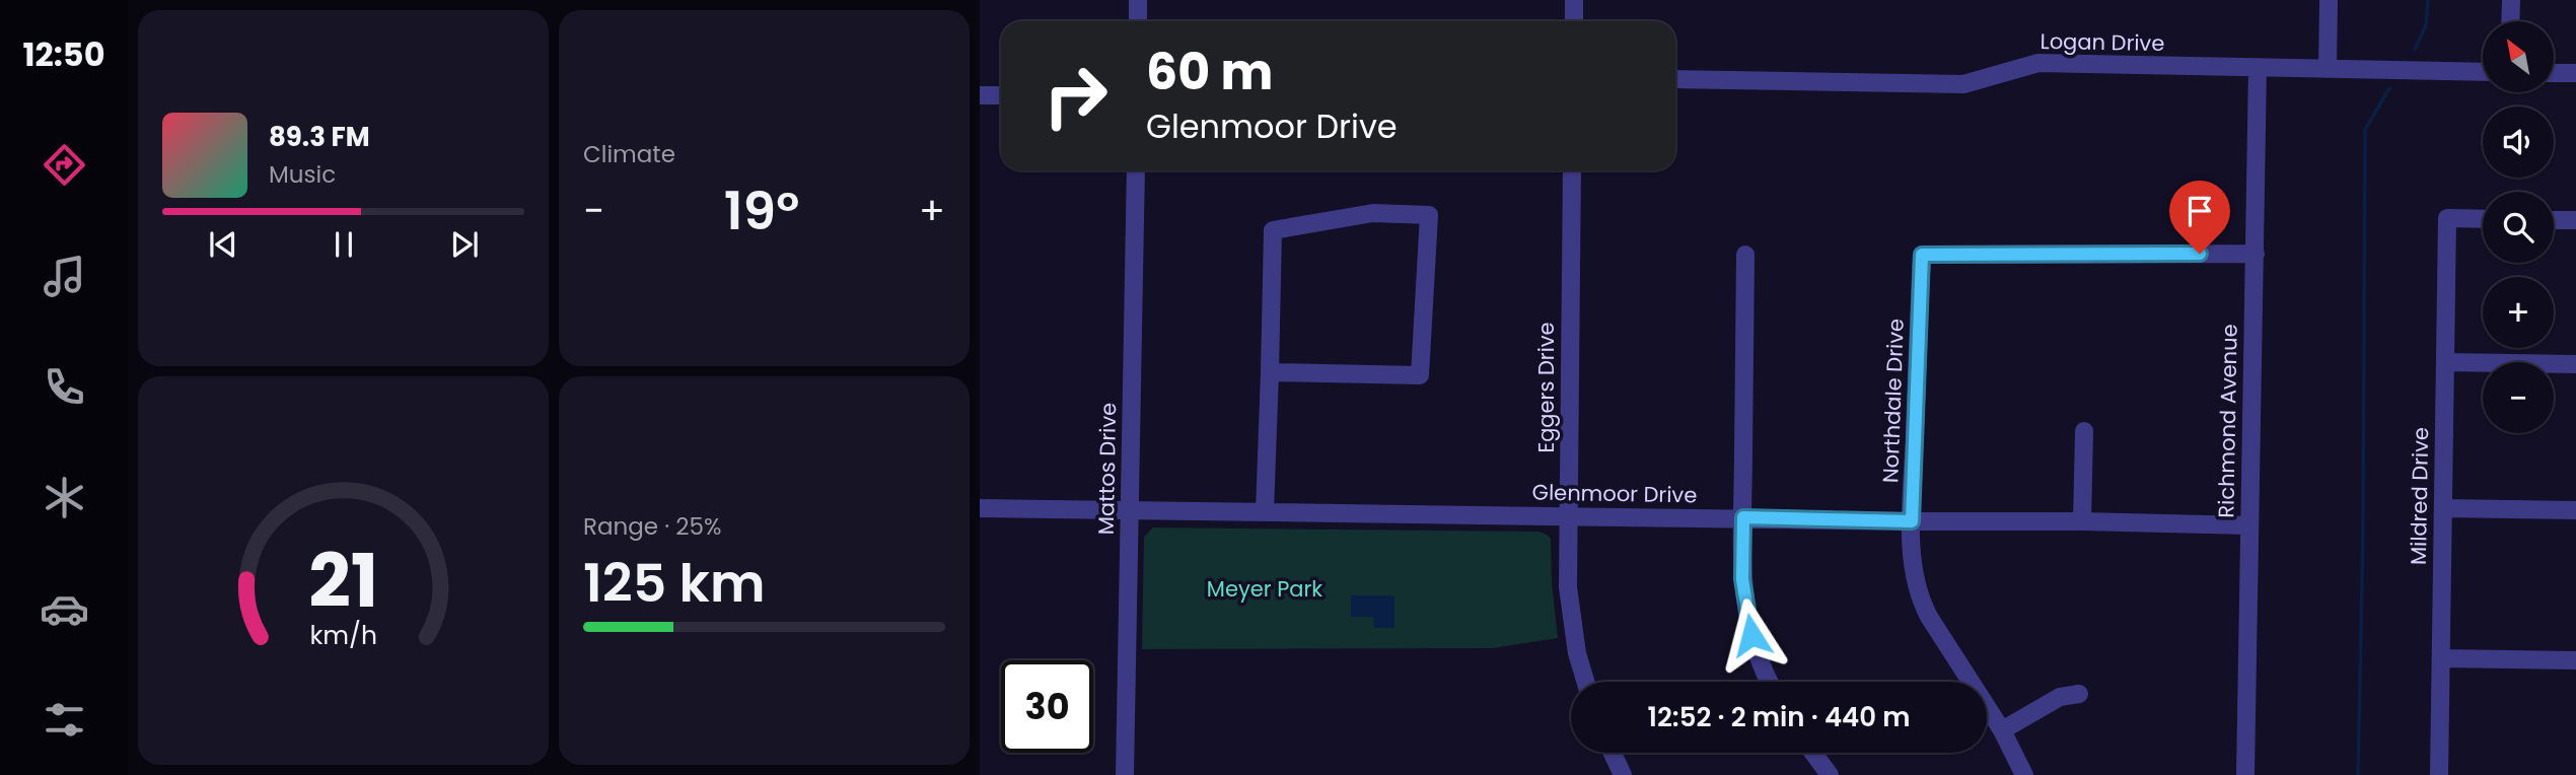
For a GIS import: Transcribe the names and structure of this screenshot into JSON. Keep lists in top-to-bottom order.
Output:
{
  "streets": {
    "street": [
      "Logan Drive",
      "Eggers Drive",
      "Northdale Drive",
      "Richmond Avenue",
      "Mattos Drive",
      "Glenmoor Drive",
      "Mildred Drive"
    ]
  },
  "crossings": [
    ["Logan Drive", "Richmond Avenue"],
    ["Eggers Drive", "Glenmoor Drive"],
    ["Northdale Drive", "Richmond Avenue"],
    ["Northdale Drive", "Glenmoor Drive"],
    ["Richmond Avenue", "Glenmoor Drive"],
    ["Mattos Drive", "Glenmoor Drive"]
  ],
  "parks": ["Meyer Park"],
  "north": "top left",
  "page": {
    "tabs": "12:50",
    "tile": [
      "Climate",
      ["Range · 25%", "125 km"]
    ],
    "map_buttons": ["+", "−"],
    "turn": ["60 m", "Glenmoor Drive"],
    "song": ["89.3 FM", "Music"],
    "heat": ["−", "19°", "+"],
    "limit": "30",
    "trip": "12:52 · 2 min · 440 m",
    "gauge": ["21", "km/h"]
  }
}
